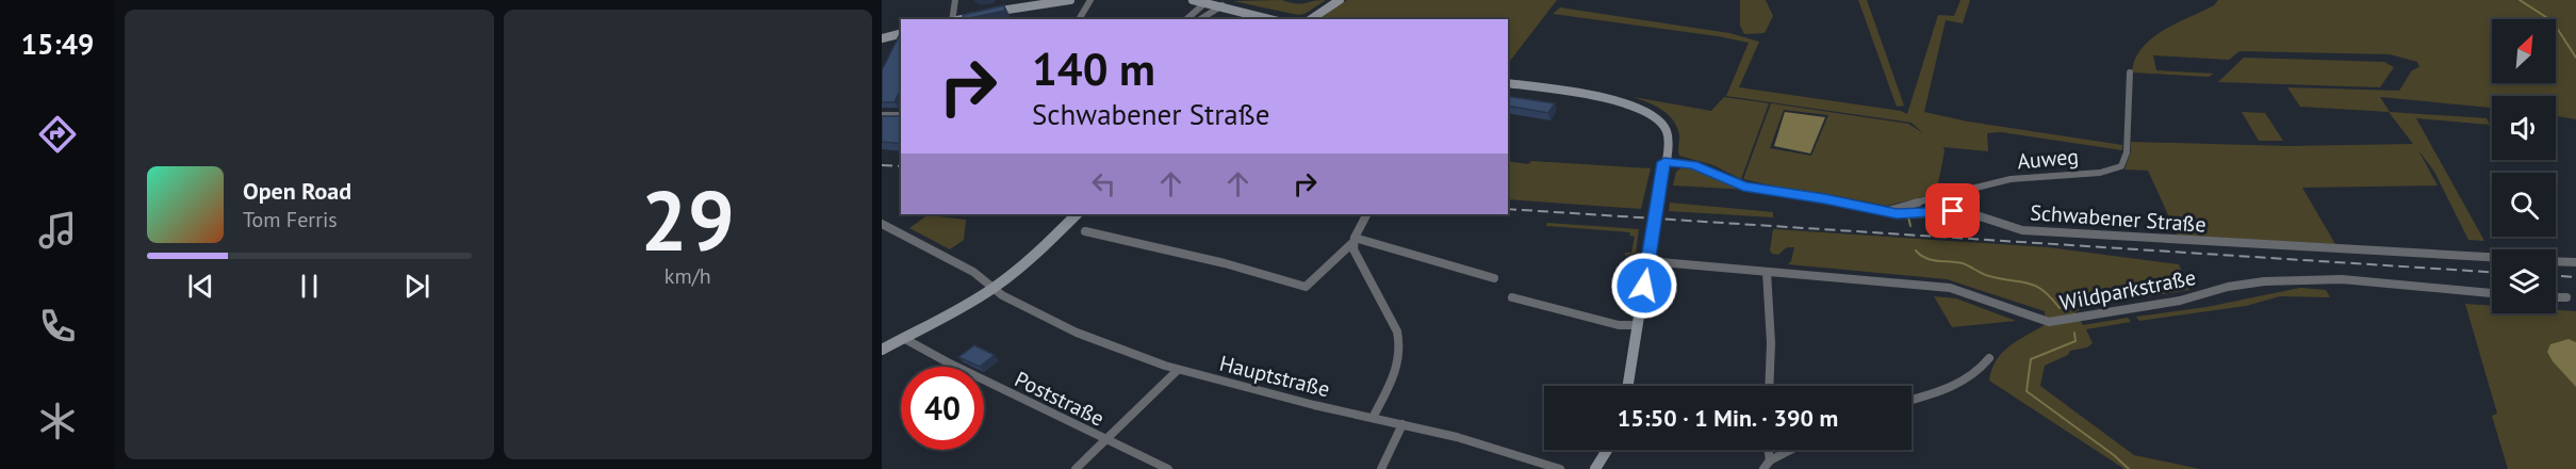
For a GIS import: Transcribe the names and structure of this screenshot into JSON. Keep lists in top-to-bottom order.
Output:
{
  "streets": {
    "street": [
      "Auweg",
      "Schwabener Straße",
      "Wildparkstraße",
      "Hauptstraße",
      "Poststraße"
    ]
  },
  "crossings": [
    ["Auweg", "Schwabener Straße"]
  ],
  "north": "top right",
  "page": {
    "tabs": "15:49",
    "tile": ["29", "km/h"],
    "turn": ["140 m", "Schwabener Straße"],
    "song": ["Open Road", "Tom Ferris"],
    "limit": "40",
    "trip": "15:50 · 1 Min. · 390 m"
  }
}
